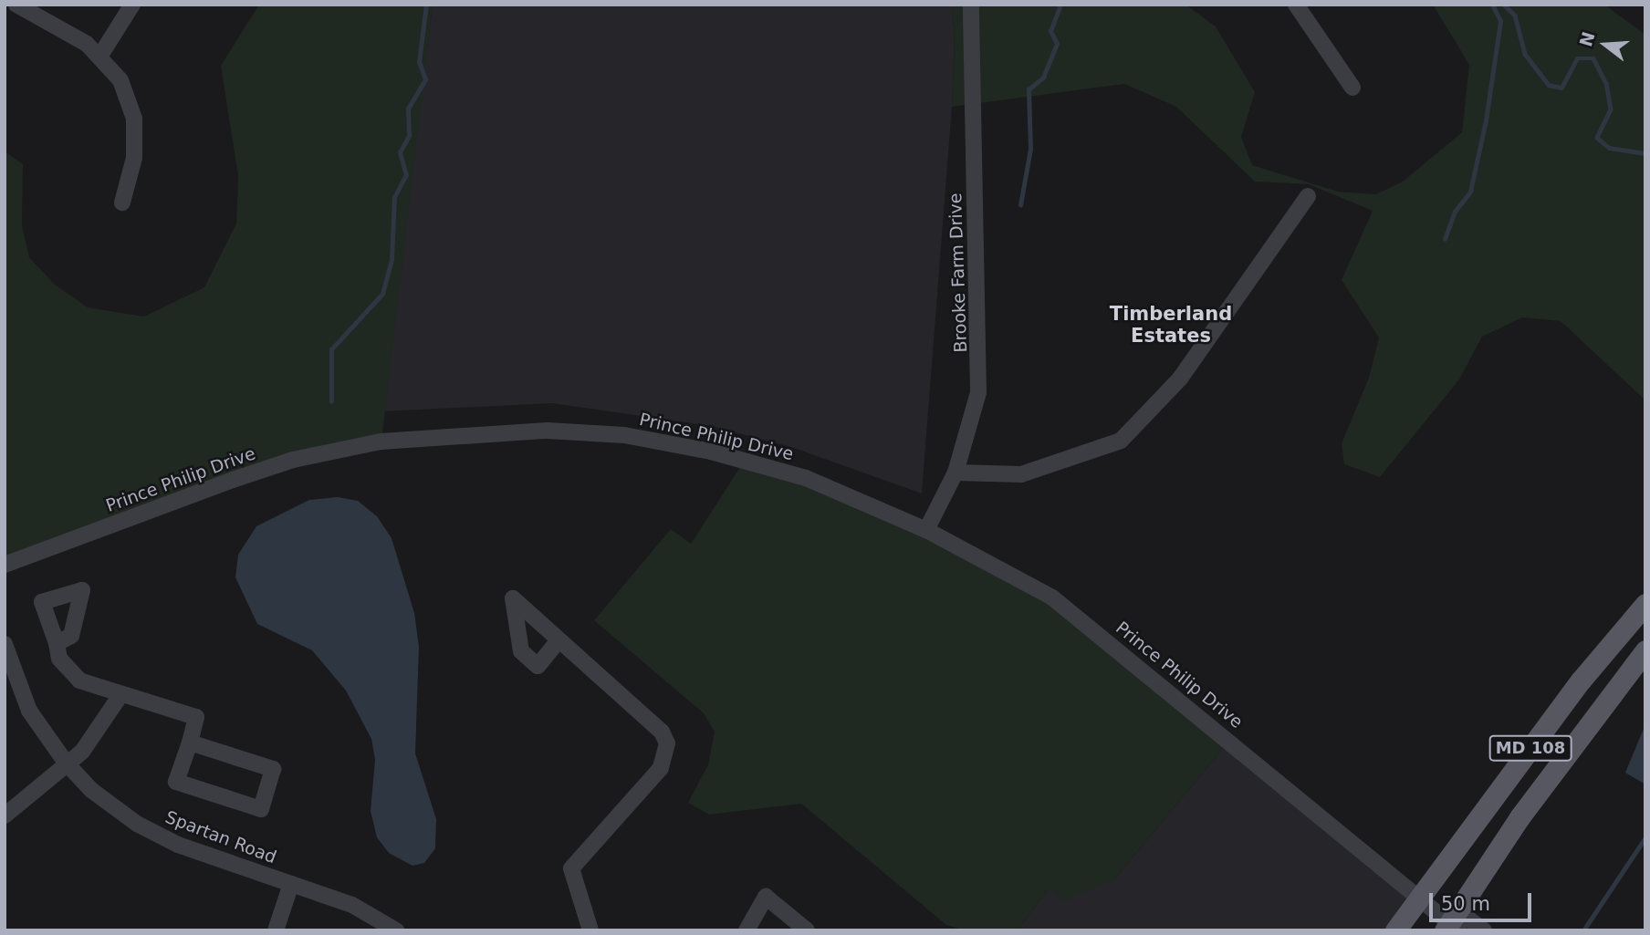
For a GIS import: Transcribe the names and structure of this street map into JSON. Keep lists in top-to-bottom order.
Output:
{
  "streets": {
    "main road": ["MD 108"],
    "street": ["Brooke Farm Drive", "Prince Philip Drive", "Spartan Road"]
  },
  "crossings": [
    ["Brooke Farm Drive", "Prince Philip Drive"],
    ["Prince Philip Drive", "MD 108"]
  ],
  "districts": ["Timberland Estates"],
  "scale_bar": "50 m",
  "north": "left"
}
